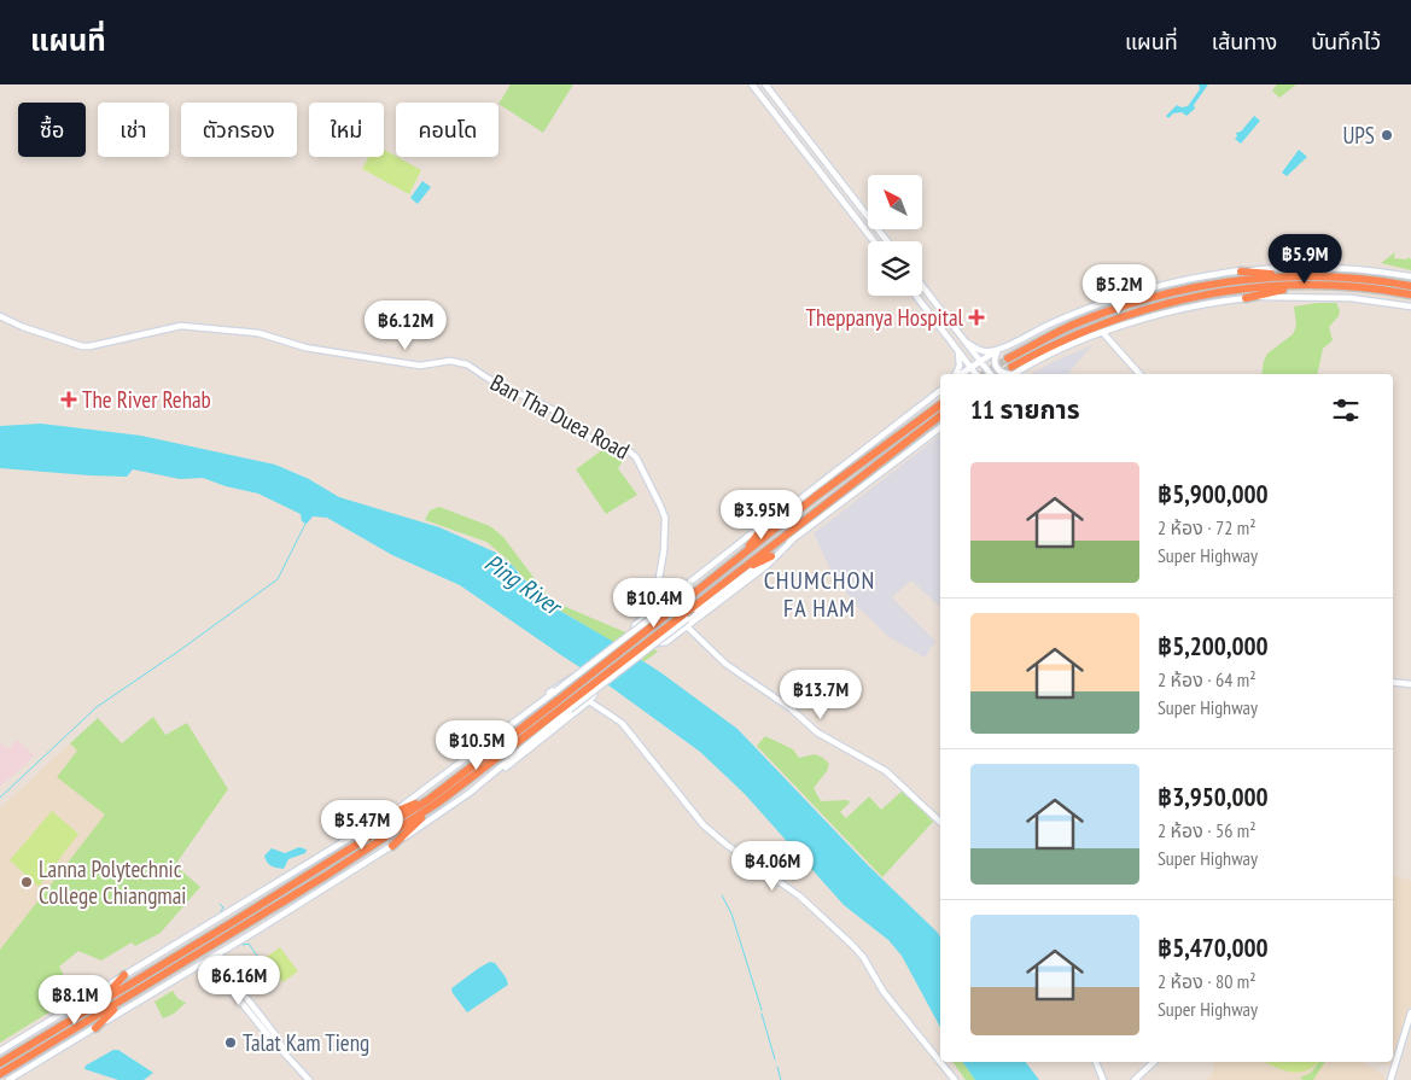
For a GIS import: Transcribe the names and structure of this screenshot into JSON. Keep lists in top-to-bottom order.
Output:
{
  "streets": {
    "main road": ["Ban Tha Duea Road"]
  },
  "districts": ["CHUMCHON FA HAM"],
  "water": ["Ping River"],
  "places": {
    "other": ["UPS", "Lanna Polytechnic College Chiangmai", "Talat Kam Tieng"],
    "health": ["Theppanya Hospital", "The River Rehab"]
  },
  "north": "top left",
  "page": {
    "header": "แผนที่",
    "nav": ["แผนที่", "เส้นทาง", "บันทึกไว้"],
    "chip": [
      "ซื้อ",
      "เช่า",
      "ตัวกรอง",
      "ใหม่",
      "คอนโด"
    ],
    "price": [
      "฿5.9M",
      "฿5.2M",
      "฿6.12M",
      "฿3.95M",
      "฿10.4M",
      "฿13.7M",
      "฿10.5M",
      "฿5.47M",
      "฿4.06M",
      "฿6.16M",
      "฿8.1M"
    ],
    "heading": "11 รายการ",
    "list": [
      {
        "name": "฿5,900,000",
        "note": "2 ห้อง · 72 m² · Super Highway"
      },
      {
        "name": "฿5,200,000",
        "note": "2 ห้อง · 64 m² · Super Highway"
      },
      {
        "name": "฿3,950,000",
        "note": "2 ห้อง · 56 m² · Super Highway"
      },
      {
        "name": "฿5,470,000",
        "note": "2 ห้อง · 80 m² · Super Highway"
      }
    ]
  }
}
